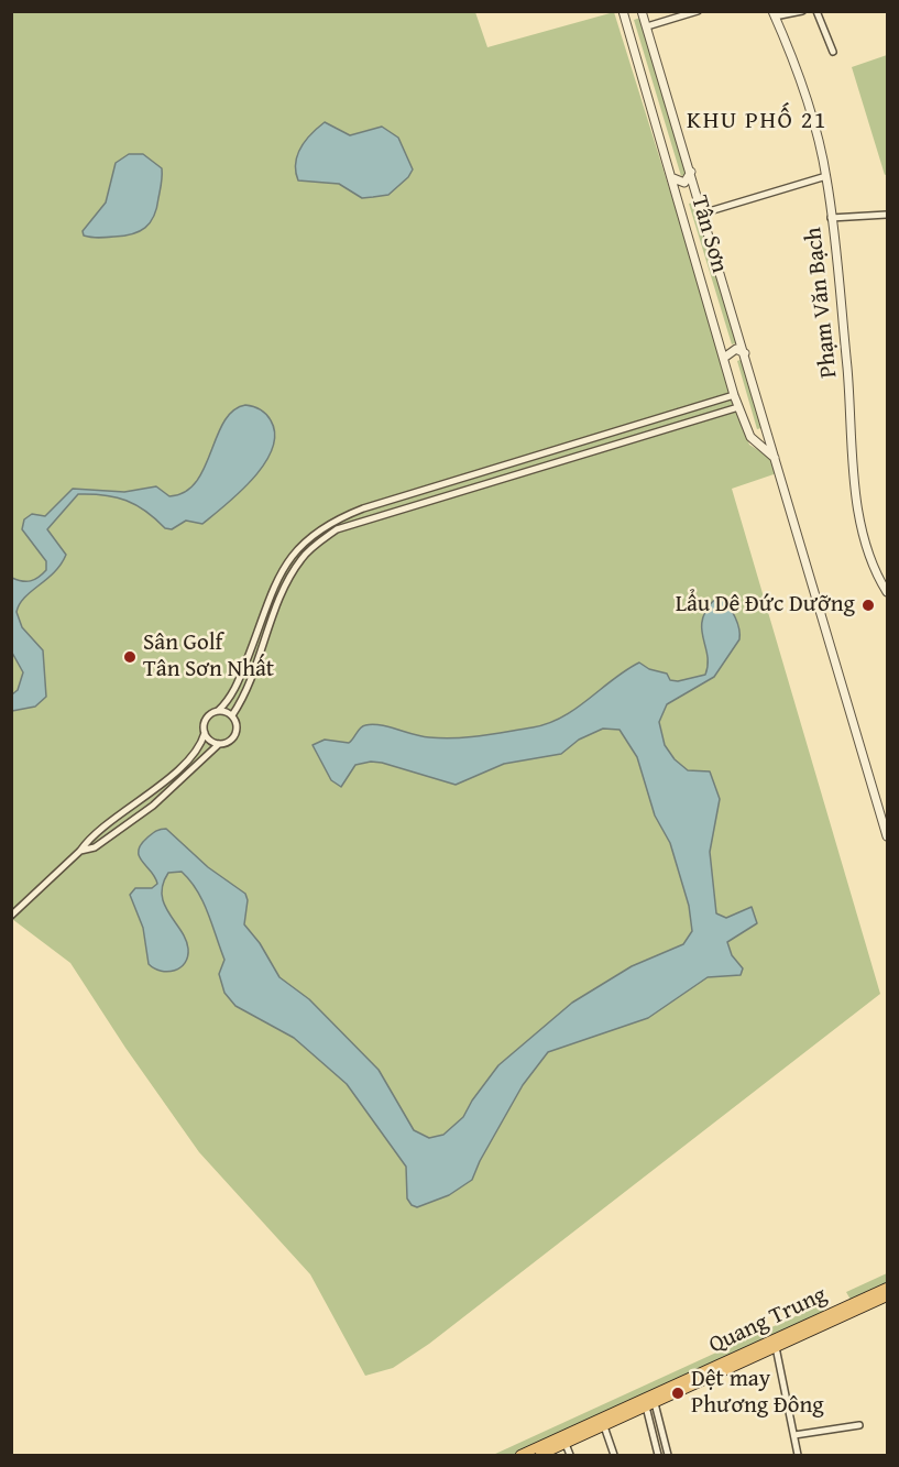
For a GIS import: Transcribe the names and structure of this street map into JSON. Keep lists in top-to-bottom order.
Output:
{
  "streets": {
    "main road": ["Quang Trung"],
    "street": ["Tân Sơn", "Phạm Văn Bạch"]
  },
  "districts": ["KHU PHỐ 21"],
  "places": ["Lẩu Dê Đức Dưỡng", "Sân Golf Tân Sơn Nhất", "Dệt may Phương Đông"]
}
